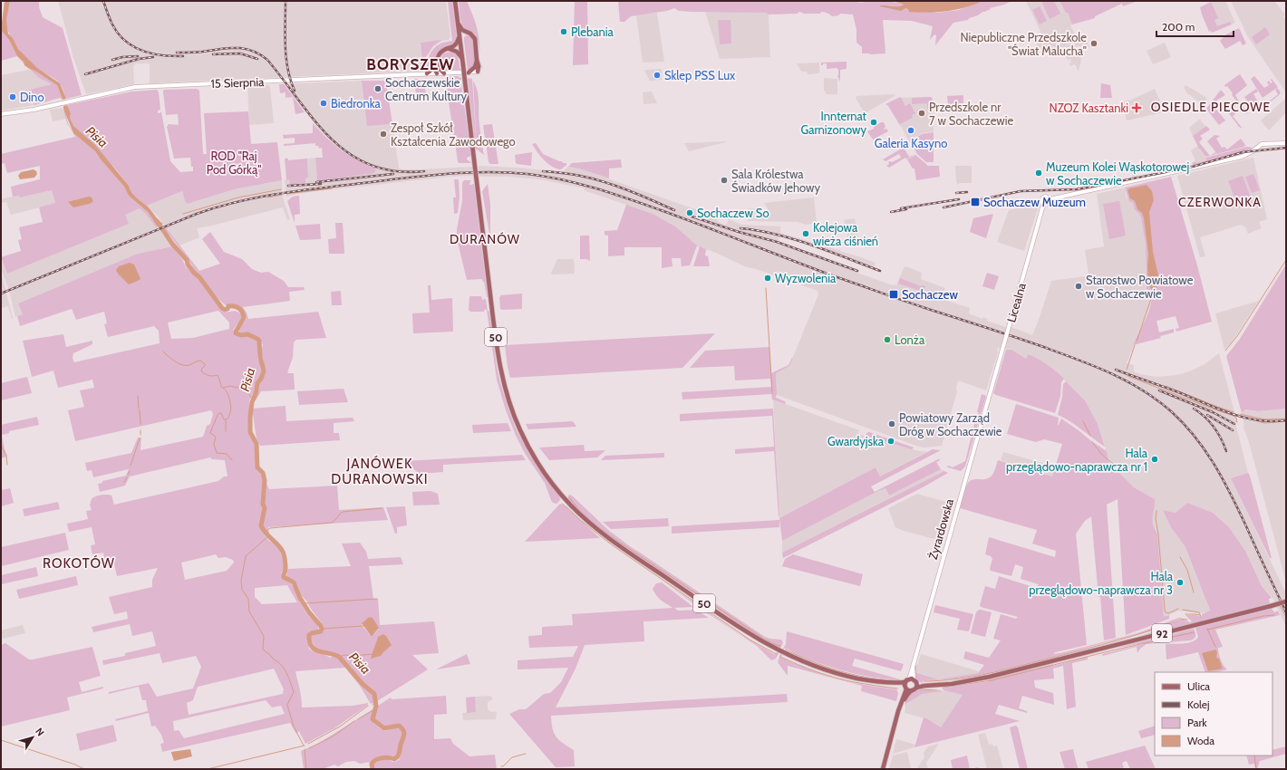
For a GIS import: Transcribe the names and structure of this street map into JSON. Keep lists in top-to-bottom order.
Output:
{
  "streets": {
    "main road": [
      "15 Sierpnia",
      "Licealna",
      "50",
      "Żyrardowska",
      "92"
    ]
  },
  "crossings": [
    ["Licealna", "Żyrardowska"],
    ["50", "Żyrardowska"],
    ["50", "92"],
    ["Żyrardowska", "92"]
  ],
  "districts": [
    "BORYSZEW",
    "OSIEDLE PIECOWE",
    "CZERWONKA",
    "DURANÓW",
    "JANÓWEK DURANOWSKI",
    "ROKOTÓW"
  ],
  "water": ["Pisia"],
  "parks": ["ROD \"Raj Pod Górką\""],
  "places": {
    "other": [
      "Plebania",
      "Niepubliczne Przedszkole \"Świat Malucha\"",
      "Sklep PSS Lux",
      "Sochaczewskie Centrum Kultury",
      "Dino",
      "Biedronka",
      "Przedszkole nr 7 w Sochaczewie",
      "Innternat Garnizonowy",
      "Galeria Kasyno",
      "Zespoł Szkół Kształcenia Zawodowego",
      "Muzeum Kolei Wąskotorowej w Sochaczewie",
      "Sala Królestwa Świadków Jehowy",
      "Sochaczew So",
      "Kolejowa wieża ciśnień",
      "Wyzwolenia",
      "Starostwo Powiatowe w Sochaczewie",
      "Lonża",
      "Powiatowy Zarząd Dróg w Sochaczewie",
      "Gwardyjska",
      "Hala przeglądowo-naprawcza nr 1",
      "Hala przeglądowo-naprawcza nr 3"
    ],
    "health": ["NZOZ Kasztanki"],
    "transit": ["Sochaczew Muzeum", "Sochaczew"]
  },
  "legend": [
    "Ulica",
    "Kolej",
    "Park",
    "Woda"
  ],
  "scale_bar": "200 m",
  "north": "top right"
}
